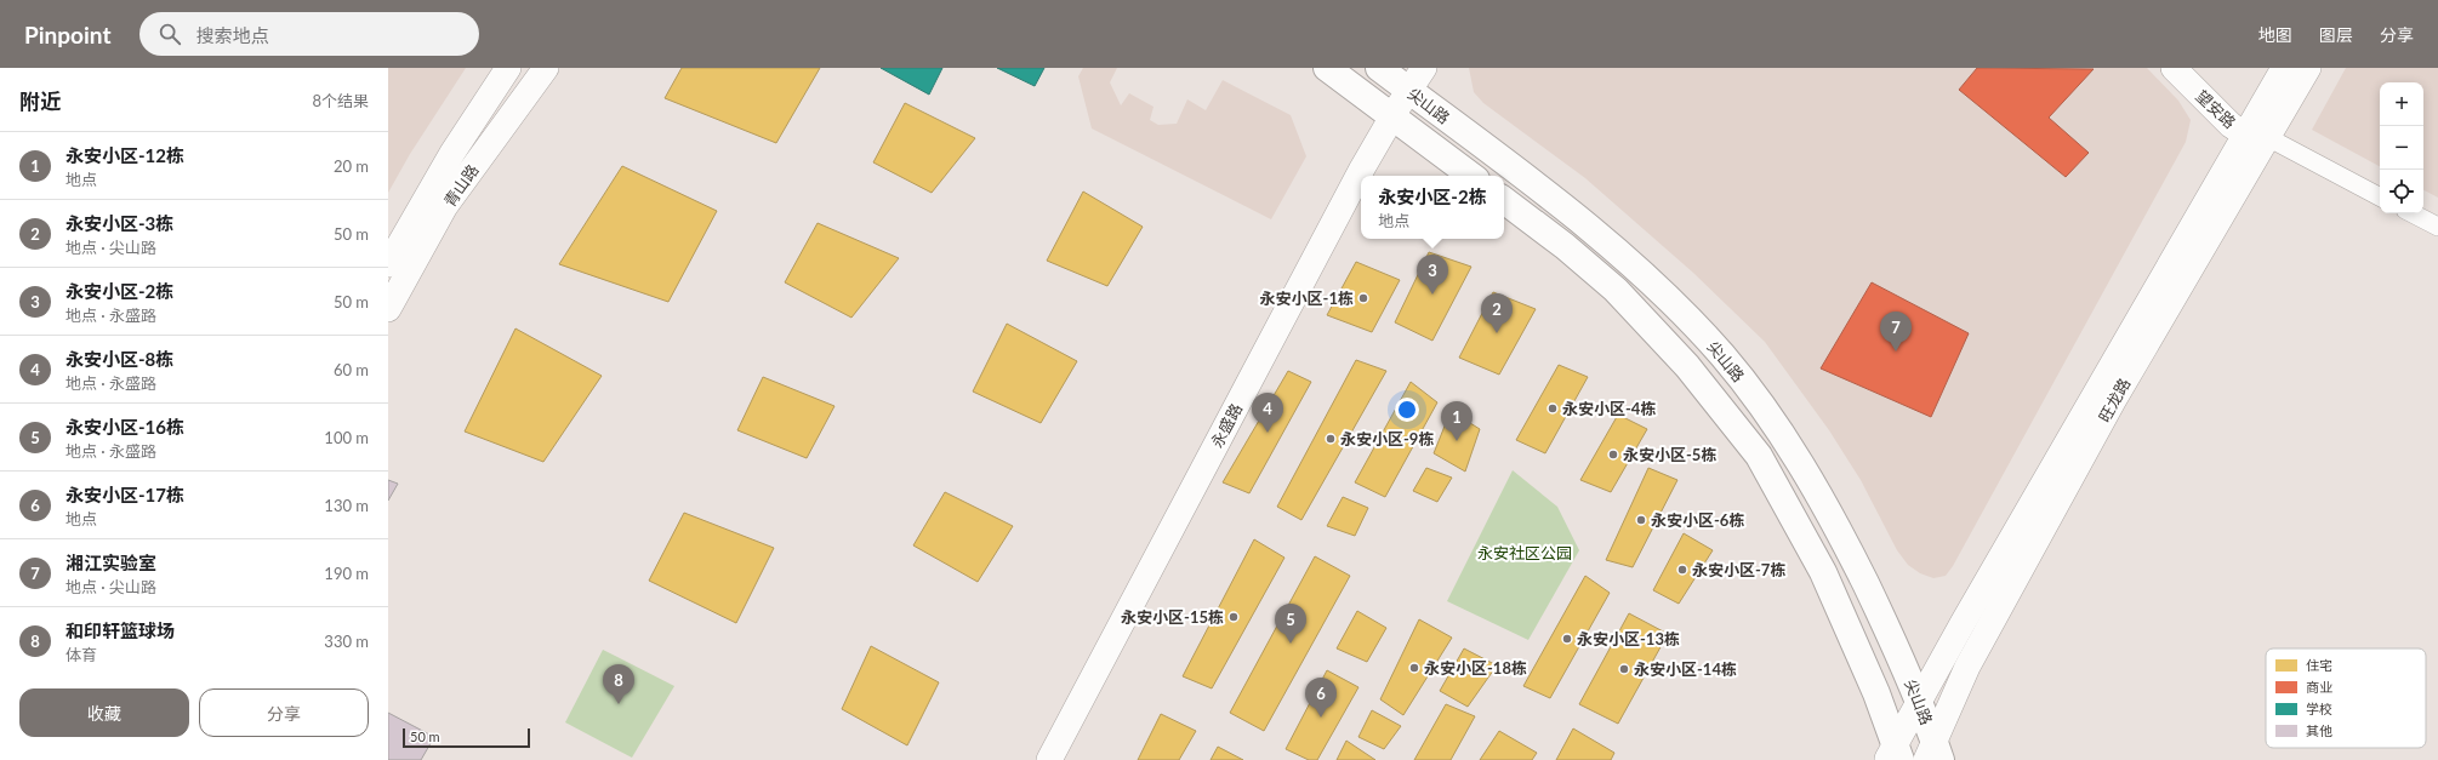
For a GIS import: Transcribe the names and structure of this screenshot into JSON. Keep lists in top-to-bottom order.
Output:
{
  "streets": {
    "main road": [
      "尖山路",
      "望安路",
      "青山路",
      "旺龙路",
      "永盛路"
    ]
  },
  "crossings": [
    ["尖山路", "旺龙路"],
    ["尖山路", "永盛路"],
    ["望安路", "旺龙路"]
  ],
  "parks": ["永安社区公园"],
  "places": [
    "永安小区-1栋",
    "永安小区-4栋",
    "永安小区-9栋",
    "永安小区-5栋",
    "永安小区-6栋",
    "永安小区-7栋",
    "永安小区-15栋",
    "永安小区-13栋",
    "永安小区-18栋",
    "永安小区-14栋"
  ],
  "legend": [
    "住宅",
    "商业",
    "学校",
    "其他"
  ],
  "scale_bar": "50 m",
  "page": {
    "header": "Pinpoint",
    "search": "搜索地点",
    "nav": ["地图", "图层", "分享"],
    "heading": ["附近", "8个结果"],
    "map_buttons": ["+", "−"],
    "list": [
      {
        "mark": "1",
        "name": "永安小区-12栋",
        "note": "地点",
        "value": "20 m"
      },
      {
        "mark": "2",
        "name": "永安小区-3栋",
        "note": "地点 · 尖山路",
        "value": "50 m"
      },
      {
        "mark": "3",
        "name": "永安小区-2栋",
        "note": "地点 · 永盛路",
        "value": "50 m"
      },
      {
        "mark": "4",
        "name": "永安小区-8栋",
        "note": "地点 · 永盛路",
        "value": "60 m"
      },
      {
        "mark": "5",
        "name": "永安小区-16栋",
        "note": "地点 · 永盛路",
        "value": "100 m"
      },
      {
        "mark": "6",
        "name": "永安小区-17栋",
        "note": "地点",
        "value": "130 m"
      },
      {
        "mark": "7",
        "name": "湘江实验室",
        "note": "地点 · 尖山路",
        "value": "190 m"
      },
      {
        "mark": "8",
        "name": "和印轩篮球场",
        "note": "体育",
        "value": "330 m"
      }
    ],
    "popup": ["永安小区-2栋", "地点"],
    "pins": [
      "3",
      "2",
      "7",
      "4",
      "1",
      "5",
      "8",
      "6"
    ],
    "buttons": ["收藏", "分享"],
    "scale": "50 m"
  }
}
